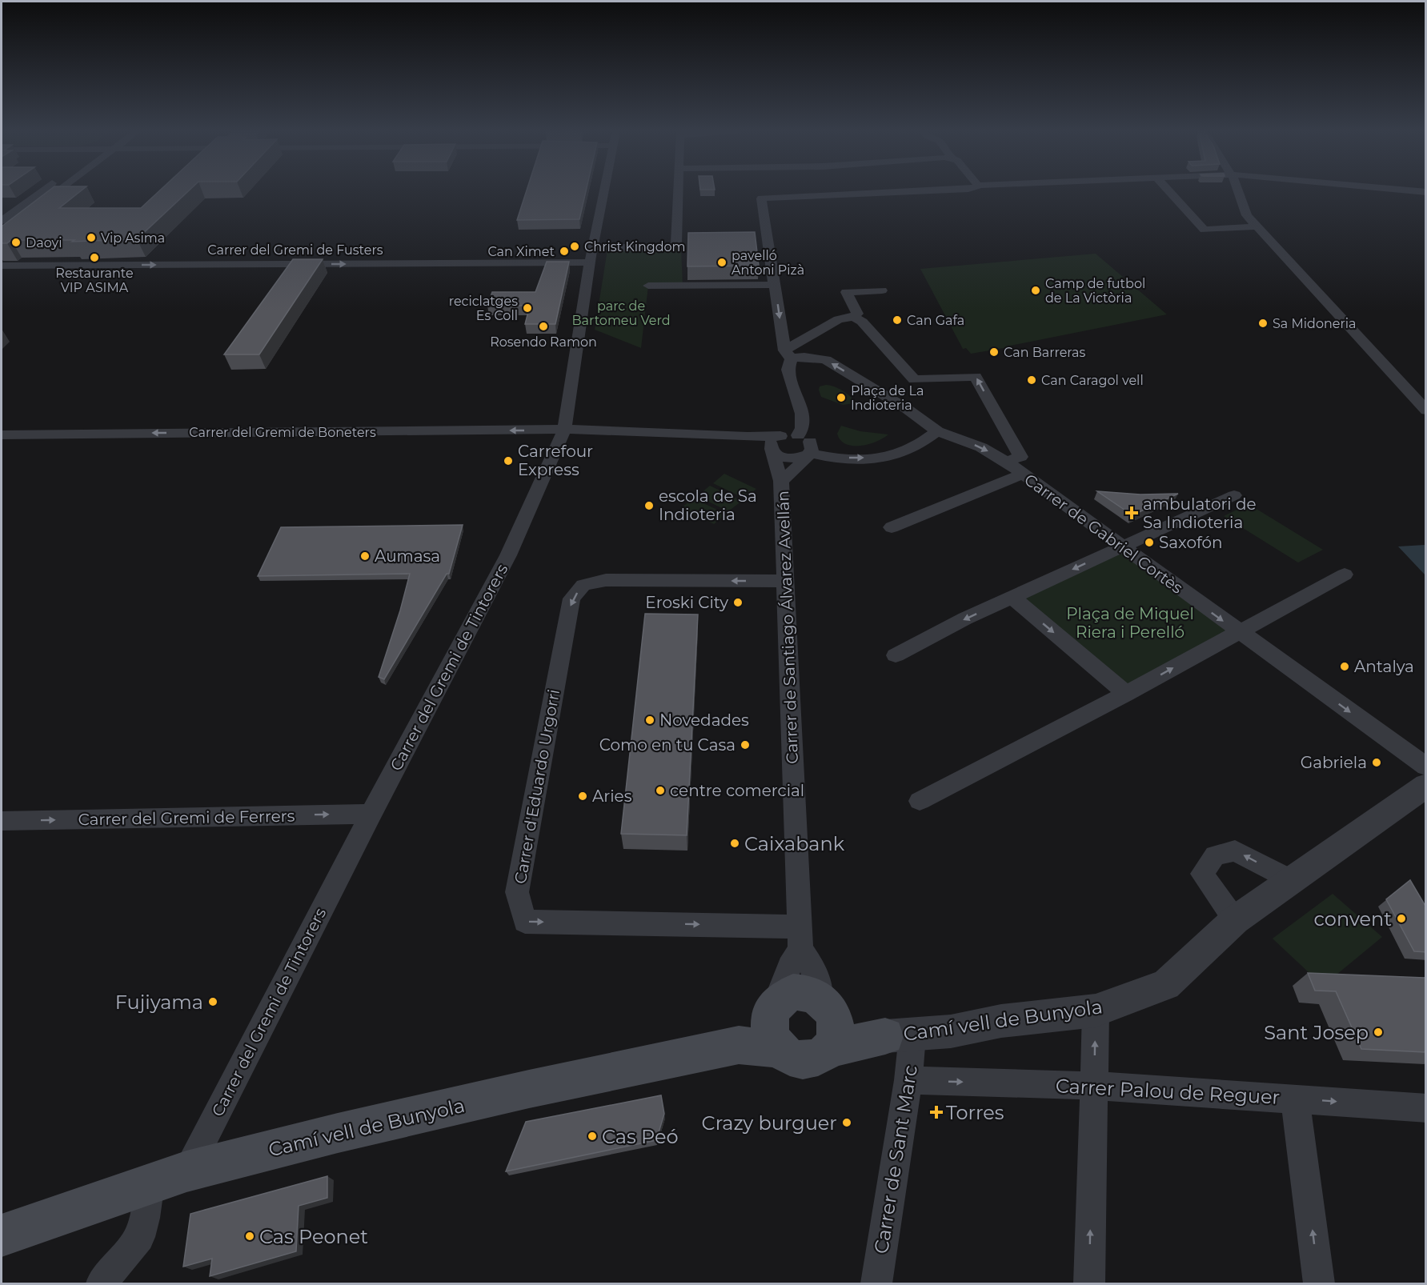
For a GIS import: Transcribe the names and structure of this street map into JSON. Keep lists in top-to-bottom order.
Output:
{
  "streets": {
    "main road": ["Camí vell de Bunyola"],
    "street": [
      "Carrer del Gremi de Fusters",
      "Carrer del Gremi de Boneters",
      "Carrer de Gabriel Cortès",
      "Carrer de Santiago Álvarez Avellán",
      "Carrer del Gremi de Tintorers",
      "Carrer d'Eduardo Urgorri",
      "Carrer del Gremi de Ferrers",
      "Carrer Palou de Reguer",
      "Carrer de Sant Marc"
    ]
  },
  "crossings": [
    ["Carrer del Gremi de Fusters", "Carrer del Gremi de Tintorers"],
    ["Carrer del Gremi de Boneters", "Carrer del Gremi de Tintorers"],
    ["Carrer de Santiago Álvarez Avellán", "Carrer d'Eduardo Urgorri"],
    ["Carrer del Gremi de Tintorers", "Carrer del Gremi de Ferrers"],
    ["Carrer del Gremi de Tintorers", "Camí vell de Bunyola"],
    ["Camí vell de Bunyola", "Carrer de Sant Marc"],
    ["Carrer Palou de Reguer", "Carrer de Sant Marc"]
  ],
  "one_way": [
    "Carrer del Gremi de Fusters",
    "Carrer del Gremi de Boneters",
    "Carrer del Gremi de Ferrers",
    "Carrer Palou de Reguer"
  ],
  "parks": ["parc de Bartomeu Verd", "Plaça de Miquel Riera i Perelló"],
  "places": {
    "other": [
      "Vip Asima",
      "Daoyi",
      "Christ Kingdom",
      "Can Ximet",
      "Restaurante VIP ASIMA",
      "pavelló Antoni Pizà",
      "Camp de futbol de La Victòria",
      "reciclatges Es Coll",
      "Can Gafa",
      "Sa Midoneria",
      "Rosendo Ramon",
      "Can Barreras",
      "Can Caragol vell",
      "Plaça de La Indioteria",
      "Carrefour Express",
      "escola de Sa Indioteria",
      "Saxofón",
      "Aumasa",
      "Eroski City",
      "Antalya",
      "Novedades",
      "Como en tu Casa",
      "Gabriela",
      "centre comercial",
      "Aries",
      "Caixabank",
      "convent",
      "Fujiyama",
      "Sant Josep",
      "Crazy burguer",
      "Cas Peó",
      "Cas Peonet"
    ],
    "health": ["ambulatori de Sa Indioteria", "Torres"]
  }
}
